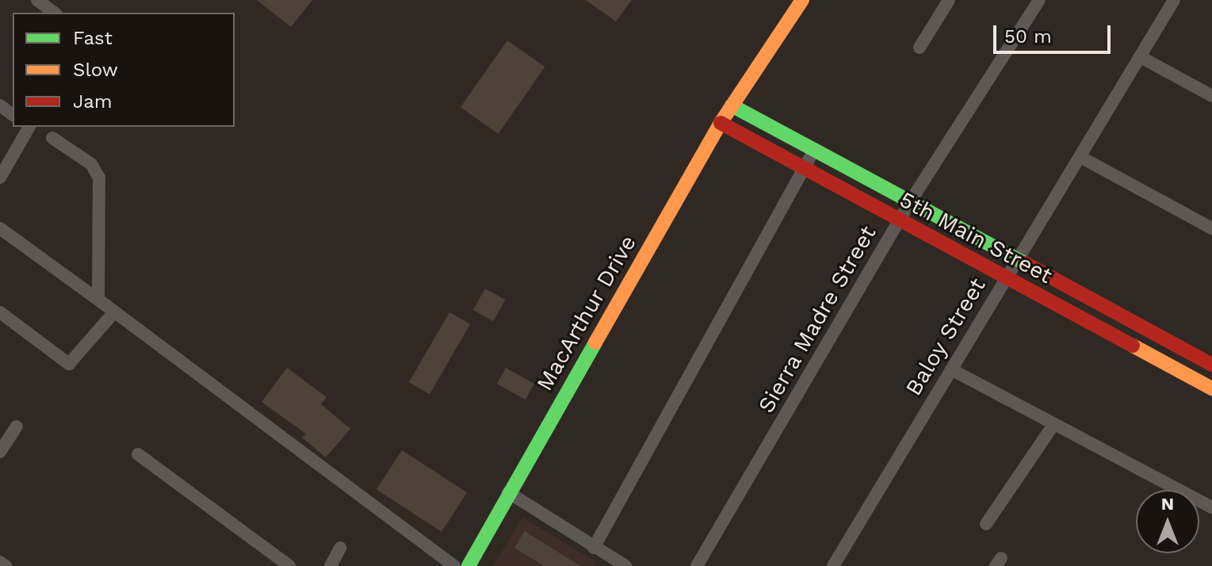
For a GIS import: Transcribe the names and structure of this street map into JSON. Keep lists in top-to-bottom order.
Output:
{
  "streets": {
    "street": [
      "5th Main Street",
      "MacArthur Drive",
      "Sierra Madre Street",
      "Baloy Street"
    ]
  },
  "crossings": [
    ["5th Main Street", "MacArthur Drive"],
    ["5th Main Street", "Sierra Madre Street"],
    ["5th Main Street", "Baloy Street"]
  ],
  "legend": ["Fast", "Slow", "Jam"],
  "scale_bar": "50 m",
  "north": "top"
}
